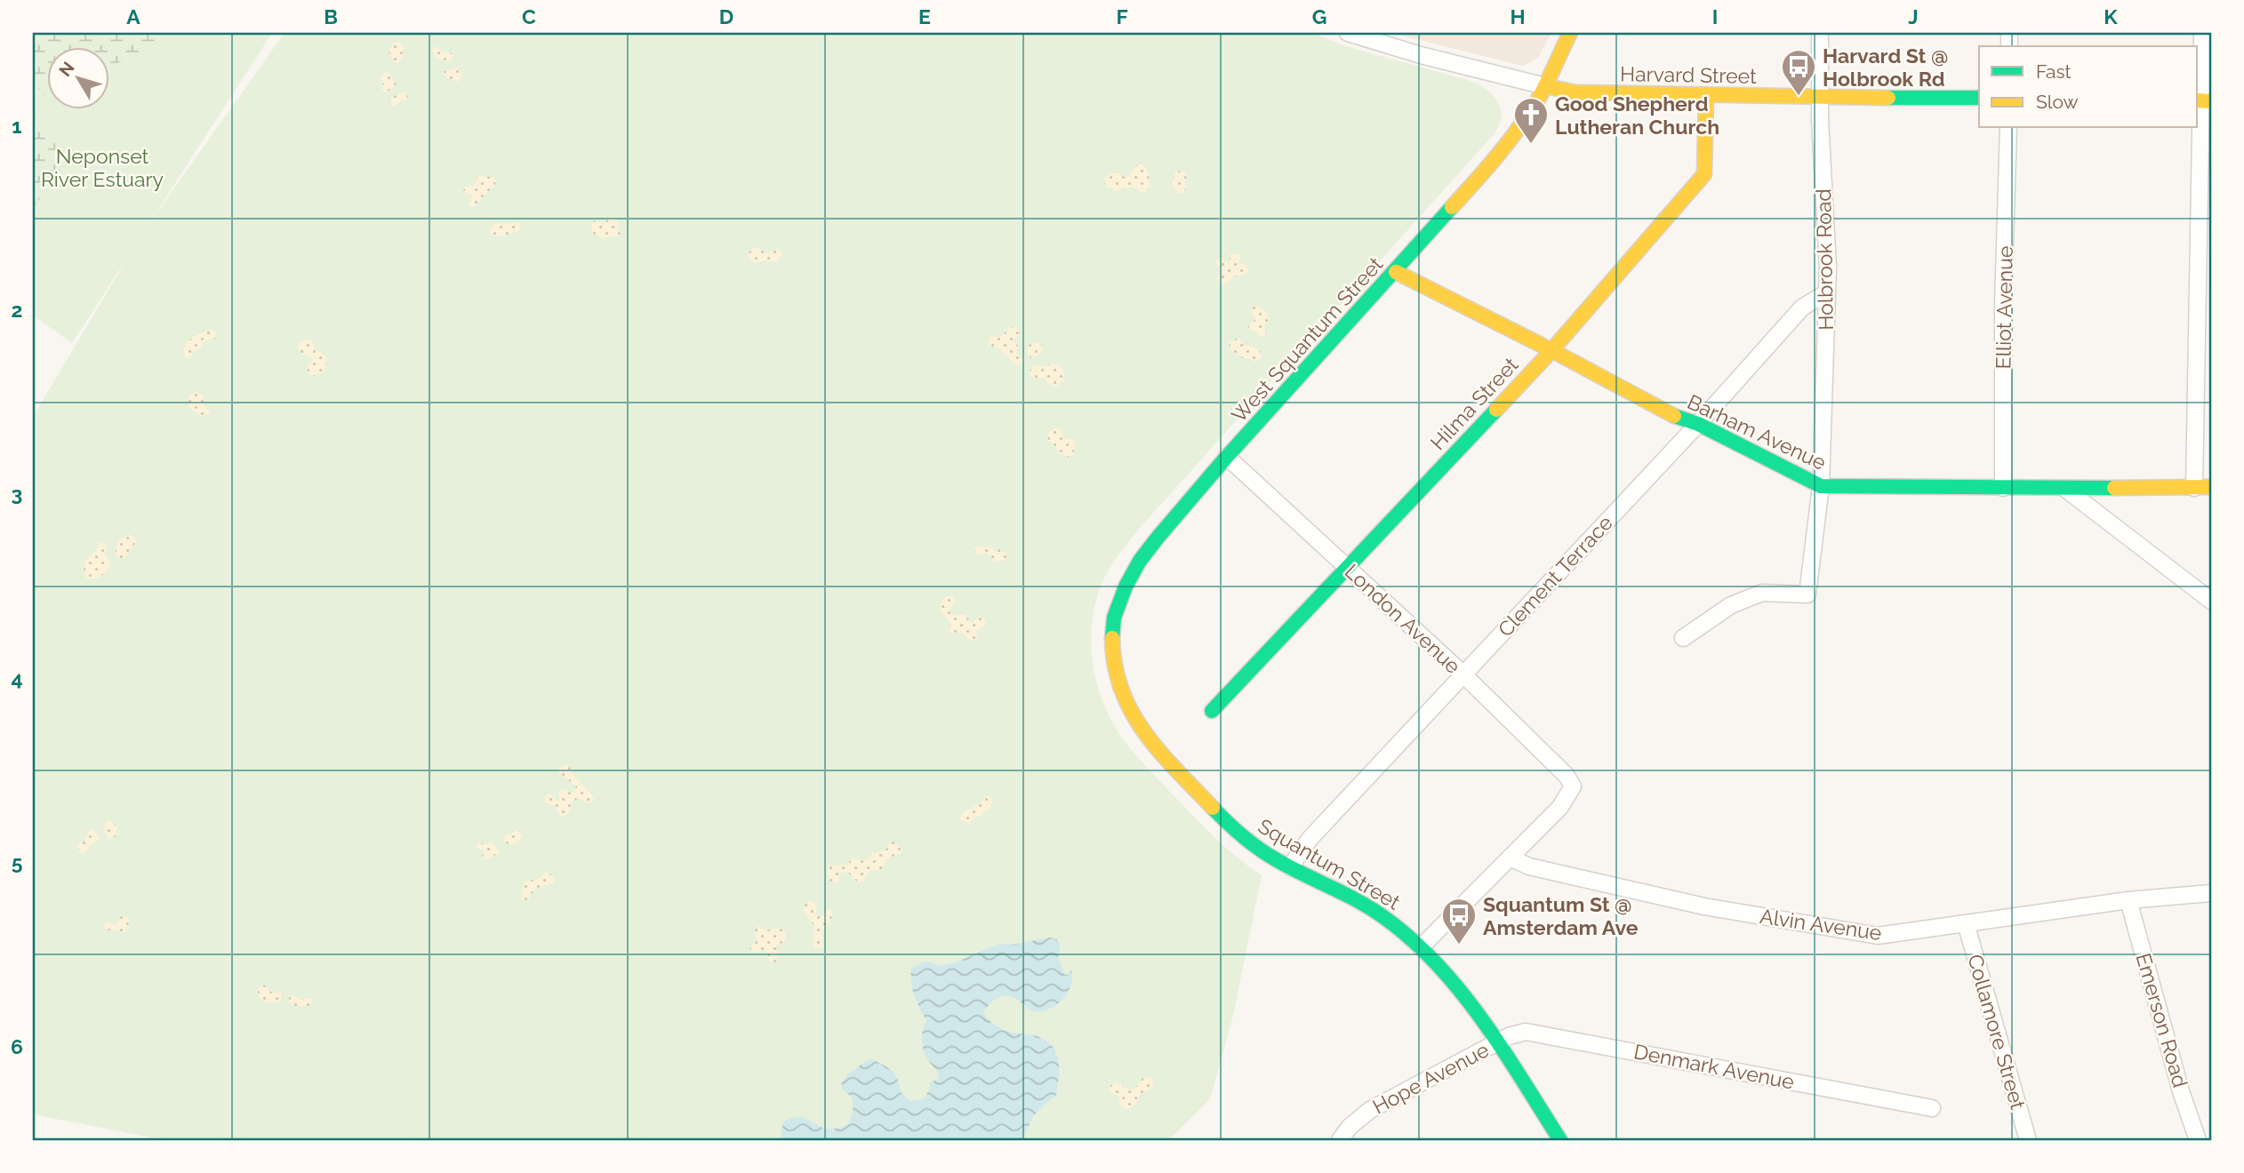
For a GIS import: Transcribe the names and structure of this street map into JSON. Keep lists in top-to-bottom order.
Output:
{
  "streets": {
    "street": [
      "Harvard Street",
      "Holbrook Road",
      "Elliot Avenue",
      "West Squantum Street",
      "Hilma Street",
      "Barham Avenue",
      "Clement Terrace",
      "London Avenue",
      "Squantum Street",
      "Alvin Avenue",
      "Emerson Road",
      "Collamore Street",
      "Denmark Avenue",
      "Hope Avenue"
    ]
  },
  "crossings": [
    ["Harvard Street", "Holbrook Road"],
    ["Harvard Street", "West Squantum Street"],
    ["Harvard Street", "Hilma Street"],
    ["Holbrook Road", "Barham Avenue"],
    ["Holbrook Road", "Clement Terrace"],
    ["Elliot Avenue", "Barham Avenue"],
    ["West Squantum Street", "Barham Avenue"],
    ["West Squantum Street", "London Avenue"],
    ["West Squantum Street", "Squantum Street"],
    ["Hilma Street", "Barham Avenue"],
    ["Hilma Street", "London Avenue"],
    ["Barham Avenue", "Clement Terrace"],
    ["Clement Terrace", "London Avenue"],
    ["Clement Terrace", "Squantum Street"],
    ["London Avenue", "Alvin Avenue"],
    ["Squantum Street", "Denmark Avenue"],
    ["Squantum Street", "Hope Avenue"],
    ["Alvin Avenue", "Emerson Road"],
    ["Alvin Avenue", "Collamore Street"],
    ["Denmark Avenue", "Hope Avenue"]
  ],
  "parks": ["Neponset River Estuary"],
  "places": {
    "bus stop": ["Harvard St @ Holbrook Rd", "Squantum St @ Amsterdam Ave"],
    "church": ["Good Shepherd Lutheran Church"]
  },
  "legend": ["Fast", "Slow"],
  "north": "top left",
  "grid": {
    "columns": [
      "A",
      "B",
      "C",
      "D",
      "E",
      "F",
      "G",
      "H",
      "I",
      "J",
      "K"
    ],
    "rows": [
      "1",
      "2",
      "3",
      "4",
      "5",
      "6"
    ]
  }
}
